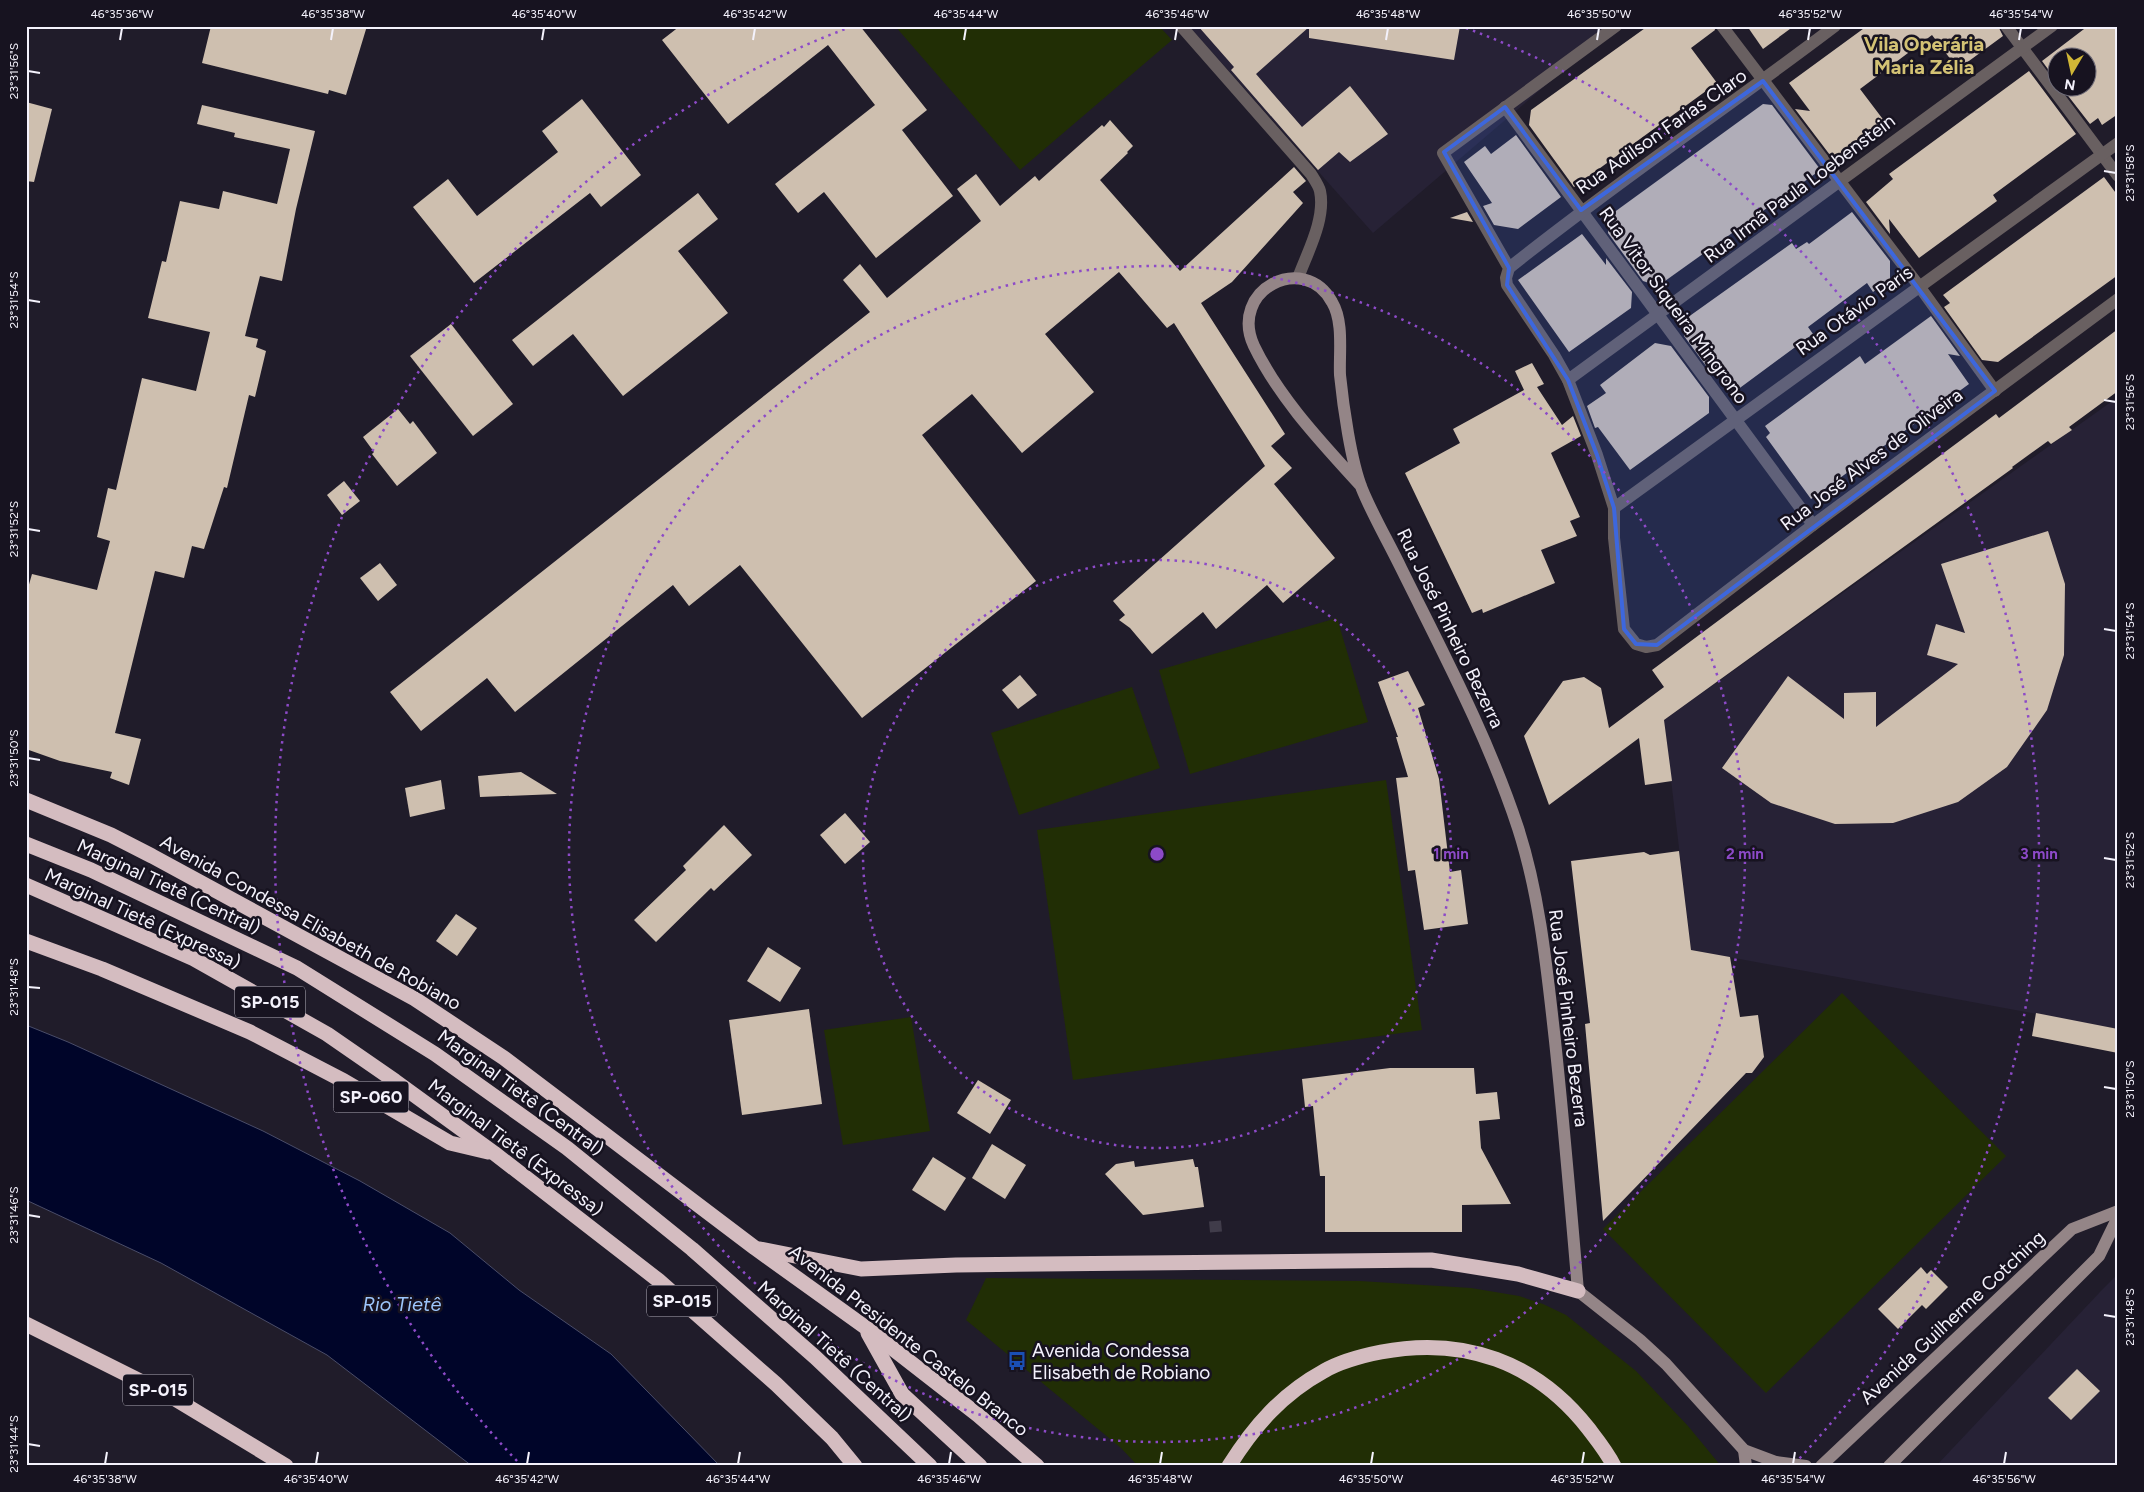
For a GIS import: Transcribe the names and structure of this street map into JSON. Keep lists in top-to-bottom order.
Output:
{
  "streets": {
    "highway": [
      "Marginal Tietê (Central)",
      "Marginal Tietê (Expressa)",
      "Avenida Condessa Elisabeth de Robiano",
      "SP-015",
      "SP-060",
      "Avenida Presidente Castelo Branco"
    ],
    "street": [
      "Rua Adilson Farias Claro",
      "Rua Irmã Paula Loebenstein",
      "Rua Vitor Siqueira Mingrono",
      "Rua Otávio Paris",
      "Rua José Alves de Oliveira",
      "Rua José Pinheiro Bezerra",
      "Avenida Guilherme Cotching"
    ]
  },
  "crossings": [
    ["Rua Adilson Farias Claro", "Rua Vitor Siqueira Mingrono"],
    ["Rua Irmã Paula Loebenstein", "Rua Vitor Siqueira Mingrono"],
    ["Rua Vitor Siqueira Mingrono", "Rua Otávio Paris"],
    ["Rua Vitor Siqueira Mingrono", "Rua José Alves de Oliveira"],
    ["Rua Otávio Paris", "Rua José Alves de Oliveira"],
    ["Marginal Tietê (Expressa)", "SP-060"],
    ["Avenida Condessa Elisabeth de Robiano", "Avenida Presidente Castelo Branco"]
  ],
  "districts": ["Vila Operária Maria Zélia"],
  "water": ["Rio Tietê"],
  "places": {
    "bus stop": ["Avenida Condessa Elisabeth de Robiano"]
  },
  "north": "bottom",
  "coordinates": [
    "46°35'36\"W",
    "46°35'38\"W",
    "46°35'40\"W",
    "46°35'42\"W",
    "46°35'44\"W",
    "46°35'46\"W",
    "46°35'48\"W",
    "46°35'50\"W",
    "46°35'52\"W",
    "46°35'54\"W",
    "23°31'56\"S",
    "23°31'58\"S",
    "23°31'54\"S",
    "23°31'52\"S",
    "23°31'50\"S",
    "23°31'48\"S",
    "23°31'46\"S",
    "23°31'44\"S",
    "46°35'56\"W"
  ],
  "rings": ["1 min", "2 min", "3 min"]
}
